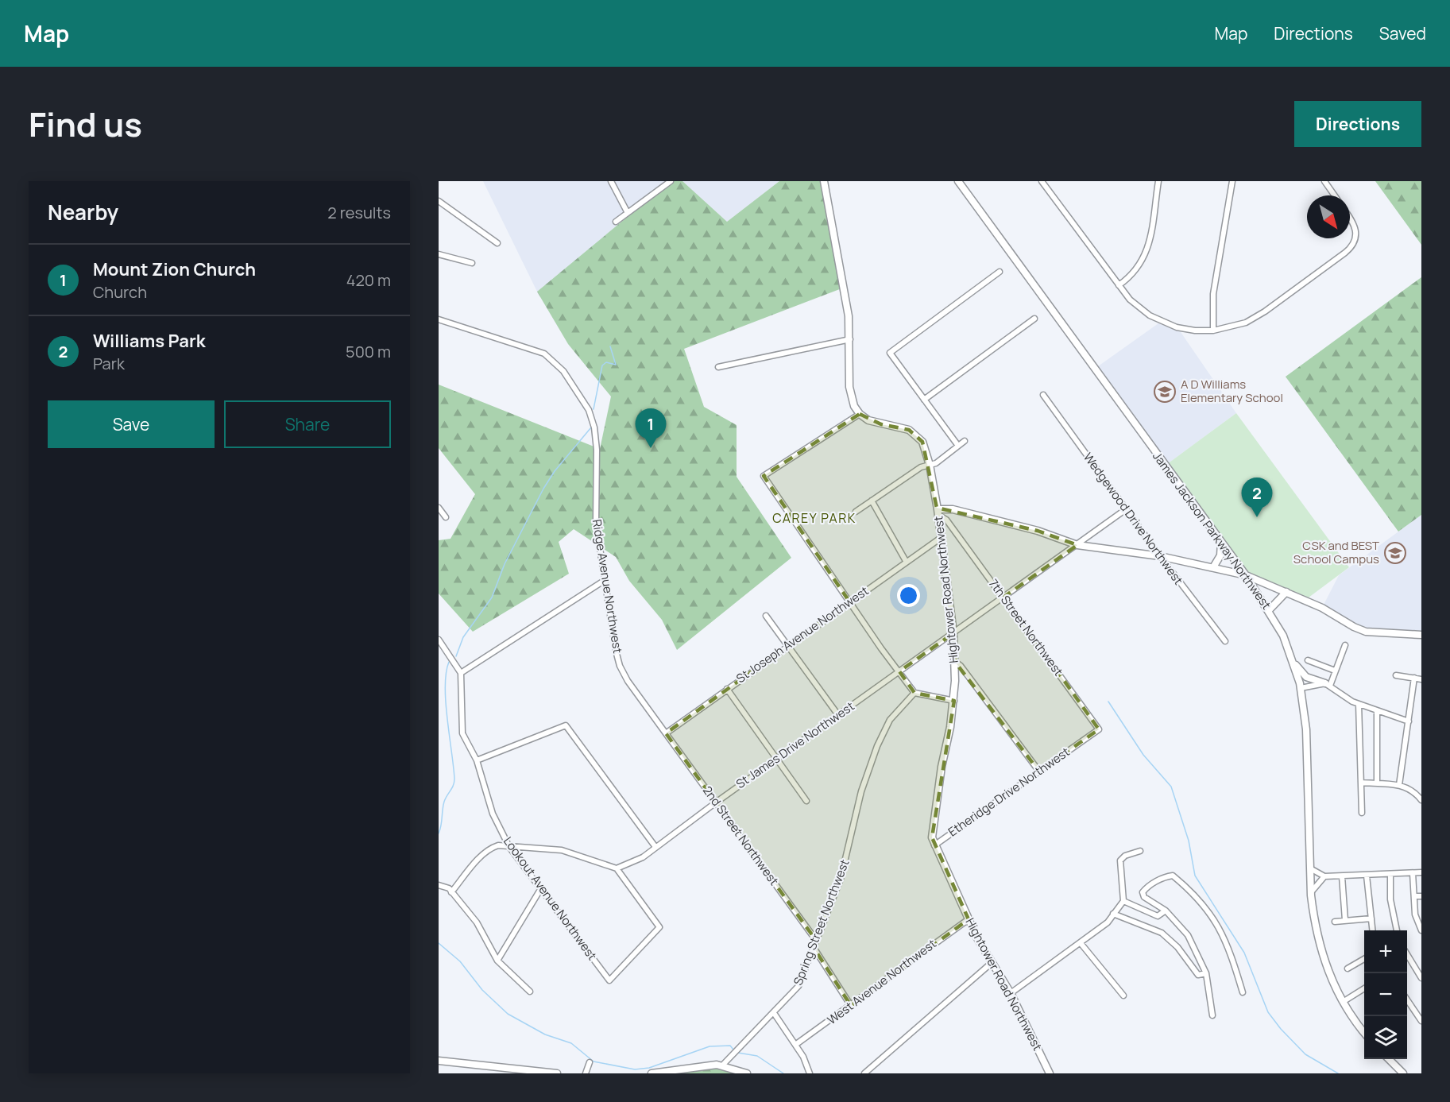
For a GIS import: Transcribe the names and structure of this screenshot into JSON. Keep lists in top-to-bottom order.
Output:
{
  "streets": {
    "street": [
      "Wedgewood Drive Northwest",
      "James Jackson Parkway Northwest",
      "Ridge Avenue Northwest",
      "Hightower Road Northwest",
      "7th Street Northwest",
      "St Joseph Avenue Northwest",
      "St James Drive Northwest",
      "Etheridge Drive Northwest",
      "2nd Street Northwest",
      "Lookout Avenue Northwest",
      "Spring Street Northwest",
      "West Avenue Northwest"
    ]
  },
  "crossings": [
    ["Wedgewood Drive Northwest", "St James Drive Northwest"],
    ["Ridge Avenue Northwest", "St Joseph Avenue Northwest"],
    ["Ridge Avenue Northwest", "2nd Street Northwest"],
    ["Hightower Road Northwest", "7th Street Northwest"],
    ["Hightower Road Northwest", "St Joseph Avenue Northwest"],
    ["Hightower Road Northwest", "St James Drive Northwest"],
    ["Hightower Road Northwest", "Etheridge Drive Northwest"],
    ["Hightower Road Northwest", "West Avenue Northwest"],
    ["7th Street Northwest", "St James Drive Northwest"],
    ["7th Street Northwest", "Etheridge Drive Northwest"],
    ["St Joseph Avenue Northwest", "2nd Street Northwest"],
    ["St James Drive Northwest", "2nd Street Northwest"],
    ["St James Drive Northwest", "Lookout Avenue Northwest"],
    ["2nd Street Northwest", "Spring Street Northwest"]
  ],
  "districts": ["CAREY PARK"],
  "places": {
    "school or university": ["A D Williams Elementary School", "CSK and BEST School Campus"]
  },
  "north": "bottom right",
  "page": {
    "header": "Map",
    "nav": ["Map", "Directions", "Saved"],
    "title": "Find us",
    "buttons": [
      "Directions",
      ["Save", "Share"]
    ],
    "heading": ["Nearby", "2 results"],
    "list": [
      {
        "mark": "1",
        "name": "Mount Zion Church",
        "note": "Church",
        "value": "420 m"
      },
      {
        "mark": "2",
        "name": "Williams Park",
        "note": "Park",
        "value": "500 m"
      }
    ],
    "pins": ["1", "2"],
    "map_buttons": ["+", "−"]
  }
}
